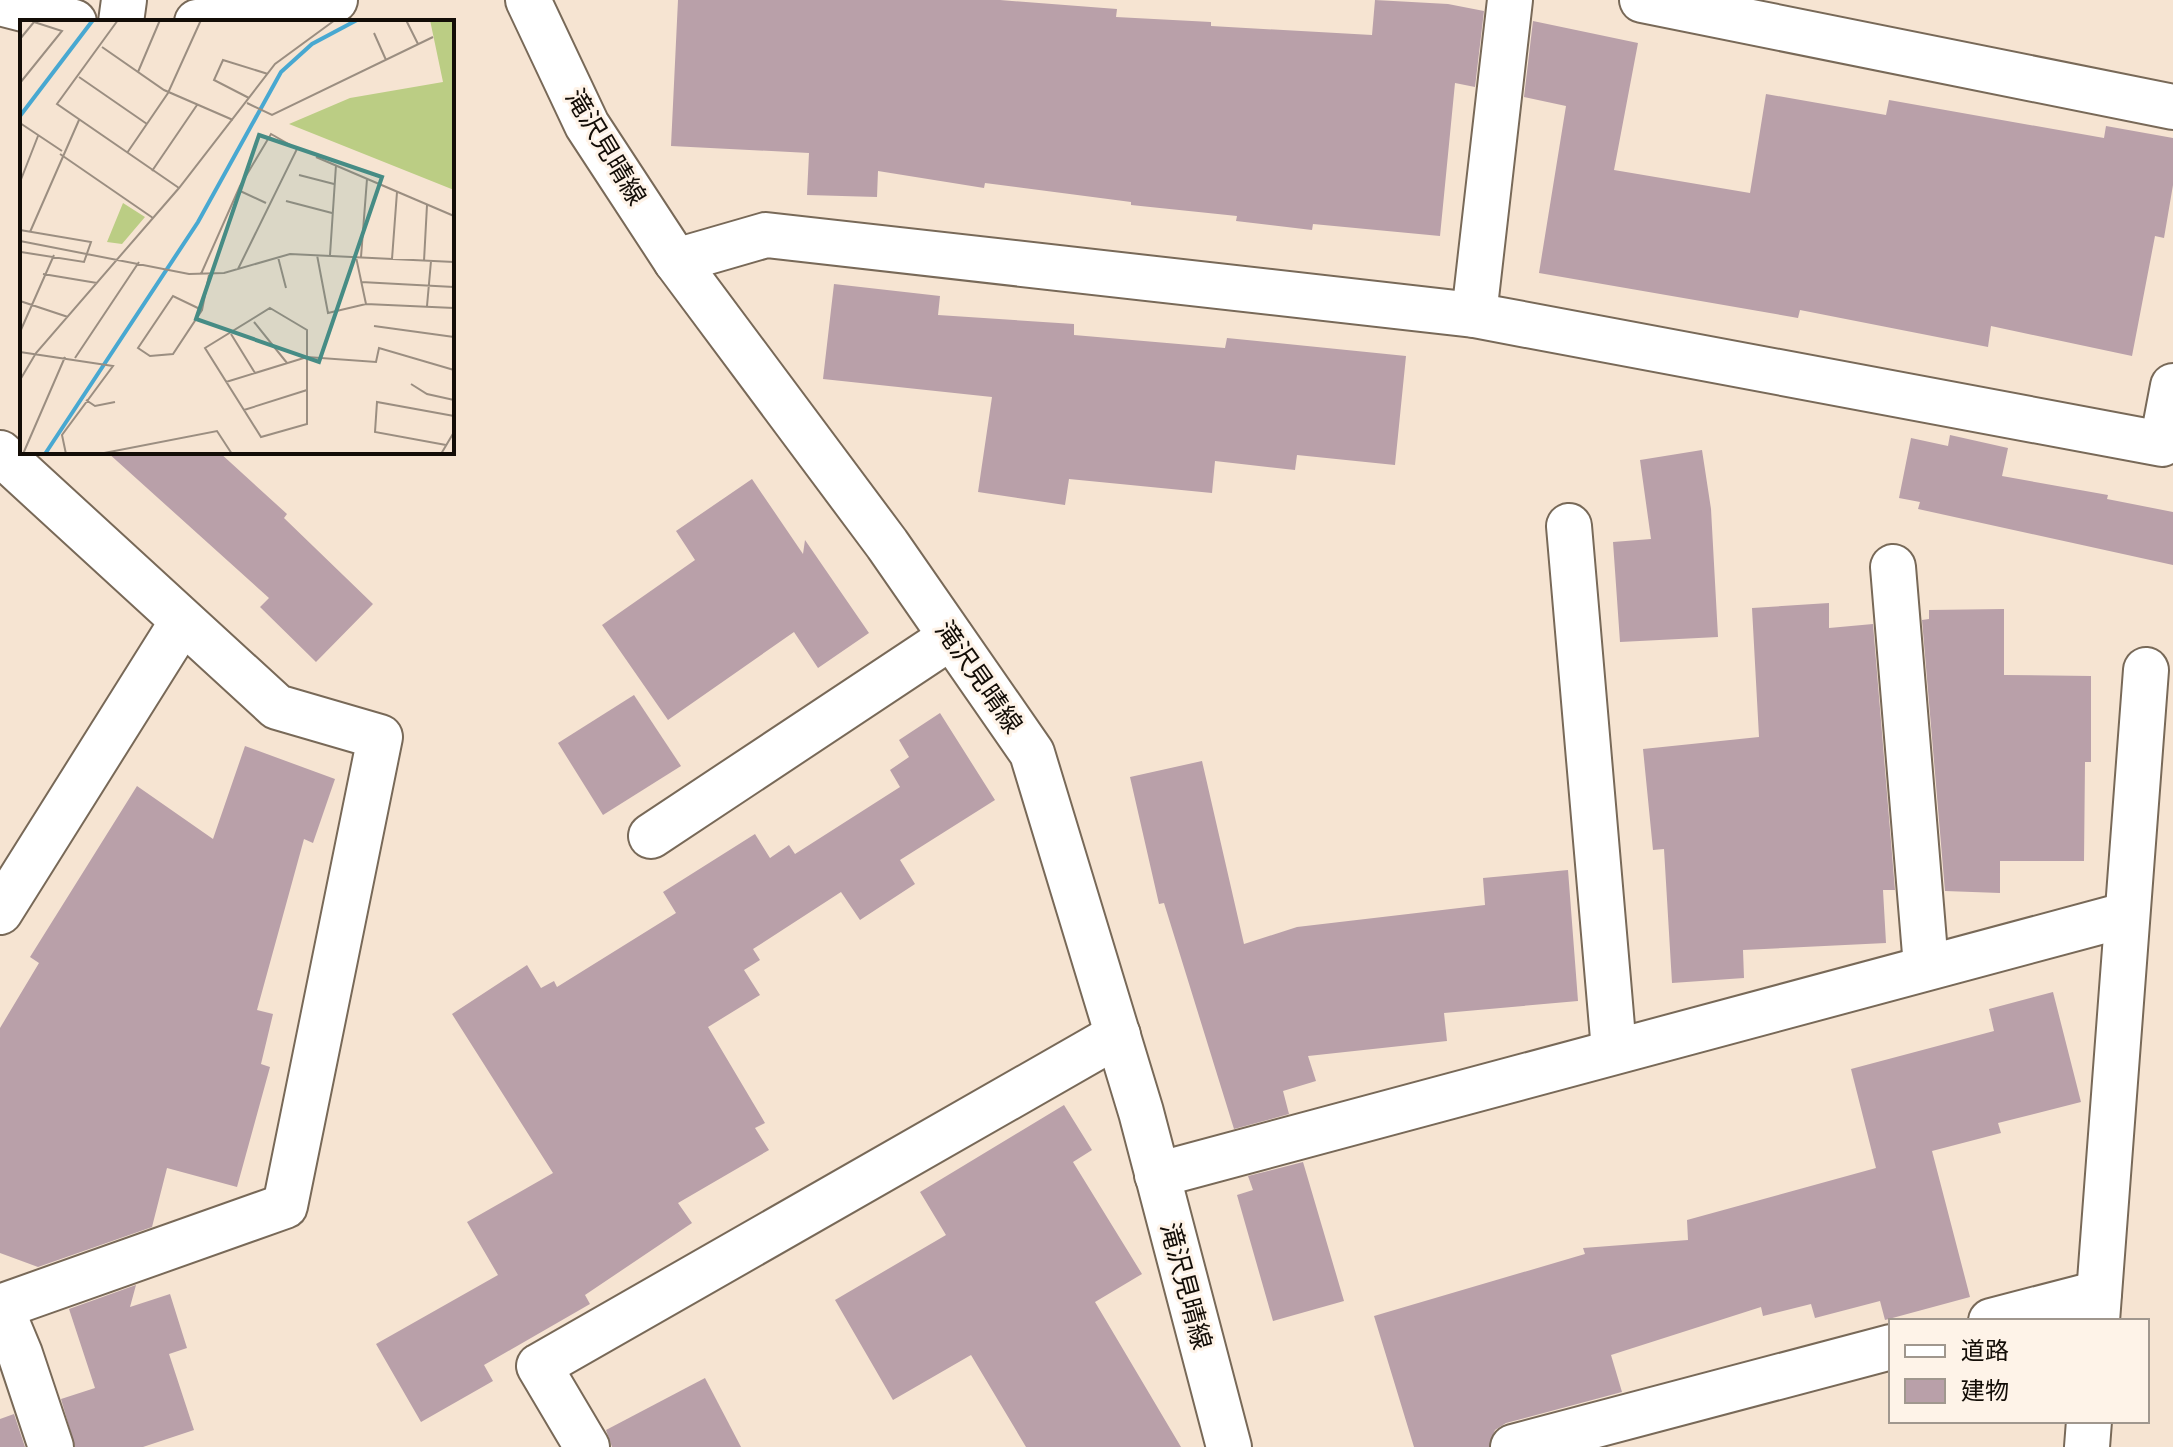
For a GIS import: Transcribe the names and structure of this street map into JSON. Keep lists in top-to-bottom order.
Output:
{
  "streets": {
    "street": ["滝沢見晴線"]
  },
  "legend": ["道路", "建物"]
}
